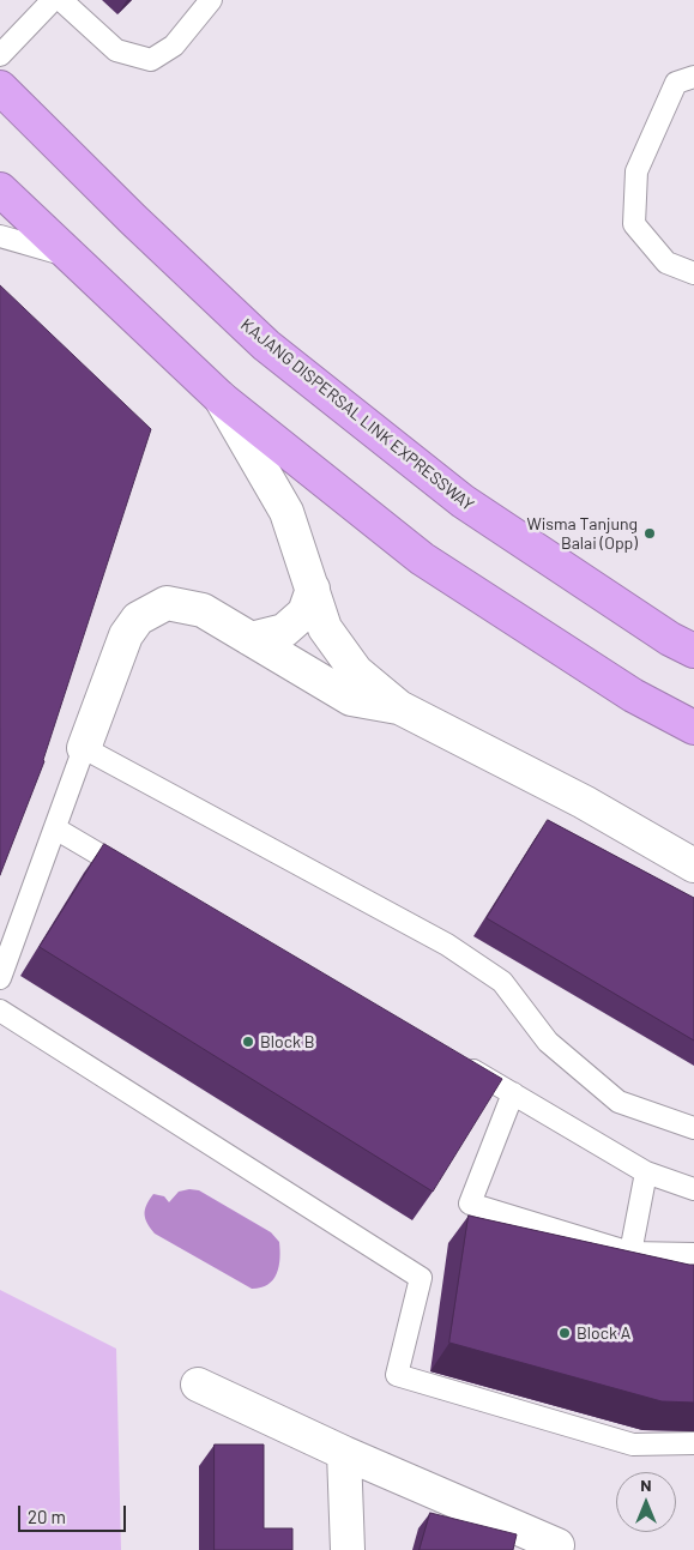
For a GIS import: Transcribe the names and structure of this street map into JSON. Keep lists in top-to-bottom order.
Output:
{
  "streets": {
    "highway": ["KAJANG DISPERSAL LINK EXPRESSWAY"]
  },
  "places": ["Wisma Tanjung Balai (Opp)", "Block B", "Block A"],
  "scale_bar": "20 m",
  "north": "top"
}
